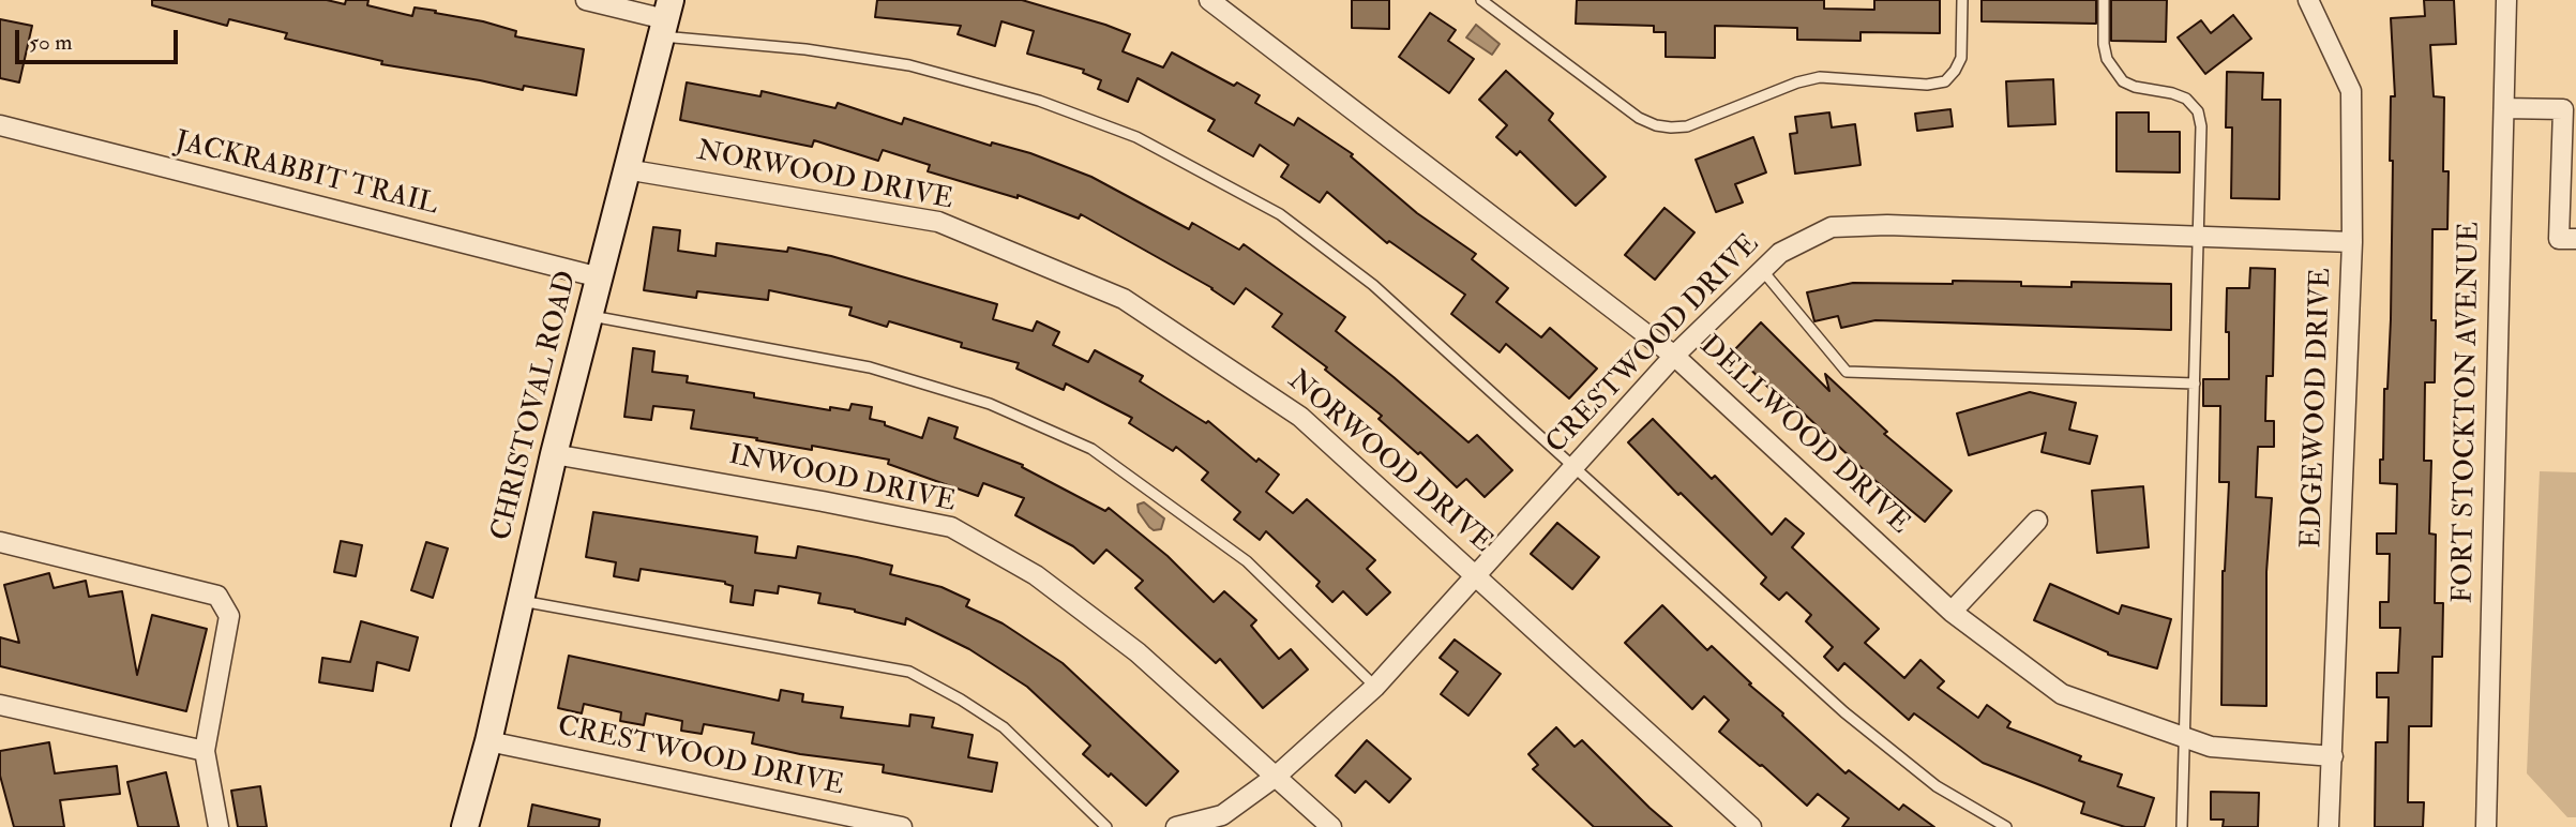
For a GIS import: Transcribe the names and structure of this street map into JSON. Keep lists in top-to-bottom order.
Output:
{
  "streets": {
    "street": [
      "JACKRABBIT TRAIL",
      "NORWOOD DRIVE",
      "CRESTWOOD DRIVE",
      "CHRISTOVAL ROAD",
      "EDGEWOOD DRIVE",
      "FORT STOCKTON AVENUE",
      "DELLWOOD DRIVE",
      "INWOOD DRIVE"
    ]
  },
  "crossings": [
    ["JACKRABBIT TRAIL", "CHRISTOVAL ROAD"],
    ["NORWOOD DRIVE", "CRESTWOOD DRIVE"],
    ["NORWOOD DRIVE", "CHRISTOVAL ROAD"],
    ["CRESTWOOD DRIVE", "CHRISTOVAL ROAD"],
    ["CRESTWOOD DRIVE", "EDGEWOOD DRIVE"],
    ["CRESTWOOD DRIVE", "DELLWOOD DRIVE"],
    ["CRESTWOOD DRIVE", "INWOOD DRIVE"],
    ["CHRISTOVAL ROAD", "INWOOD DRIVE"],
    ["EDGEWOOD DRIVE", "DELLWOOD DRIVE"]
  ],
  "scale_bar": "50 m"
}
